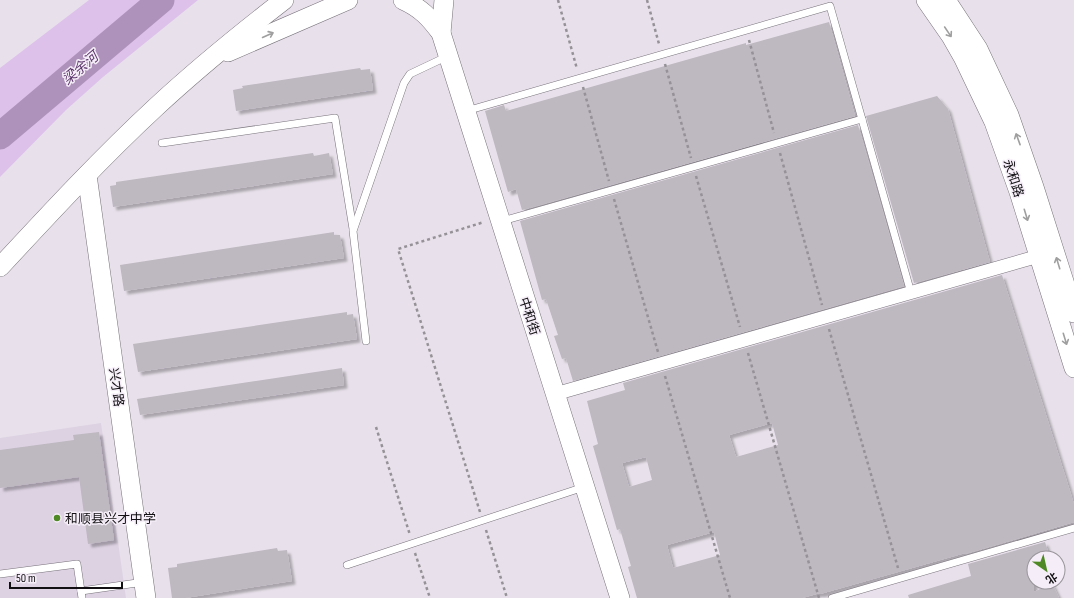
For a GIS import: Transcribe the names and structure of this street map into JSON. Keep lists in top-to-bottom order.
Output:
{
  "streets": {
    "street": ["永和路", "中和街", "兴才路"]
  },
  "water": ["梁余河"],
  "places": ["和顺县兴才中学"],
  "scale_bar": "50 m",
  "north": "bottom right"
}
